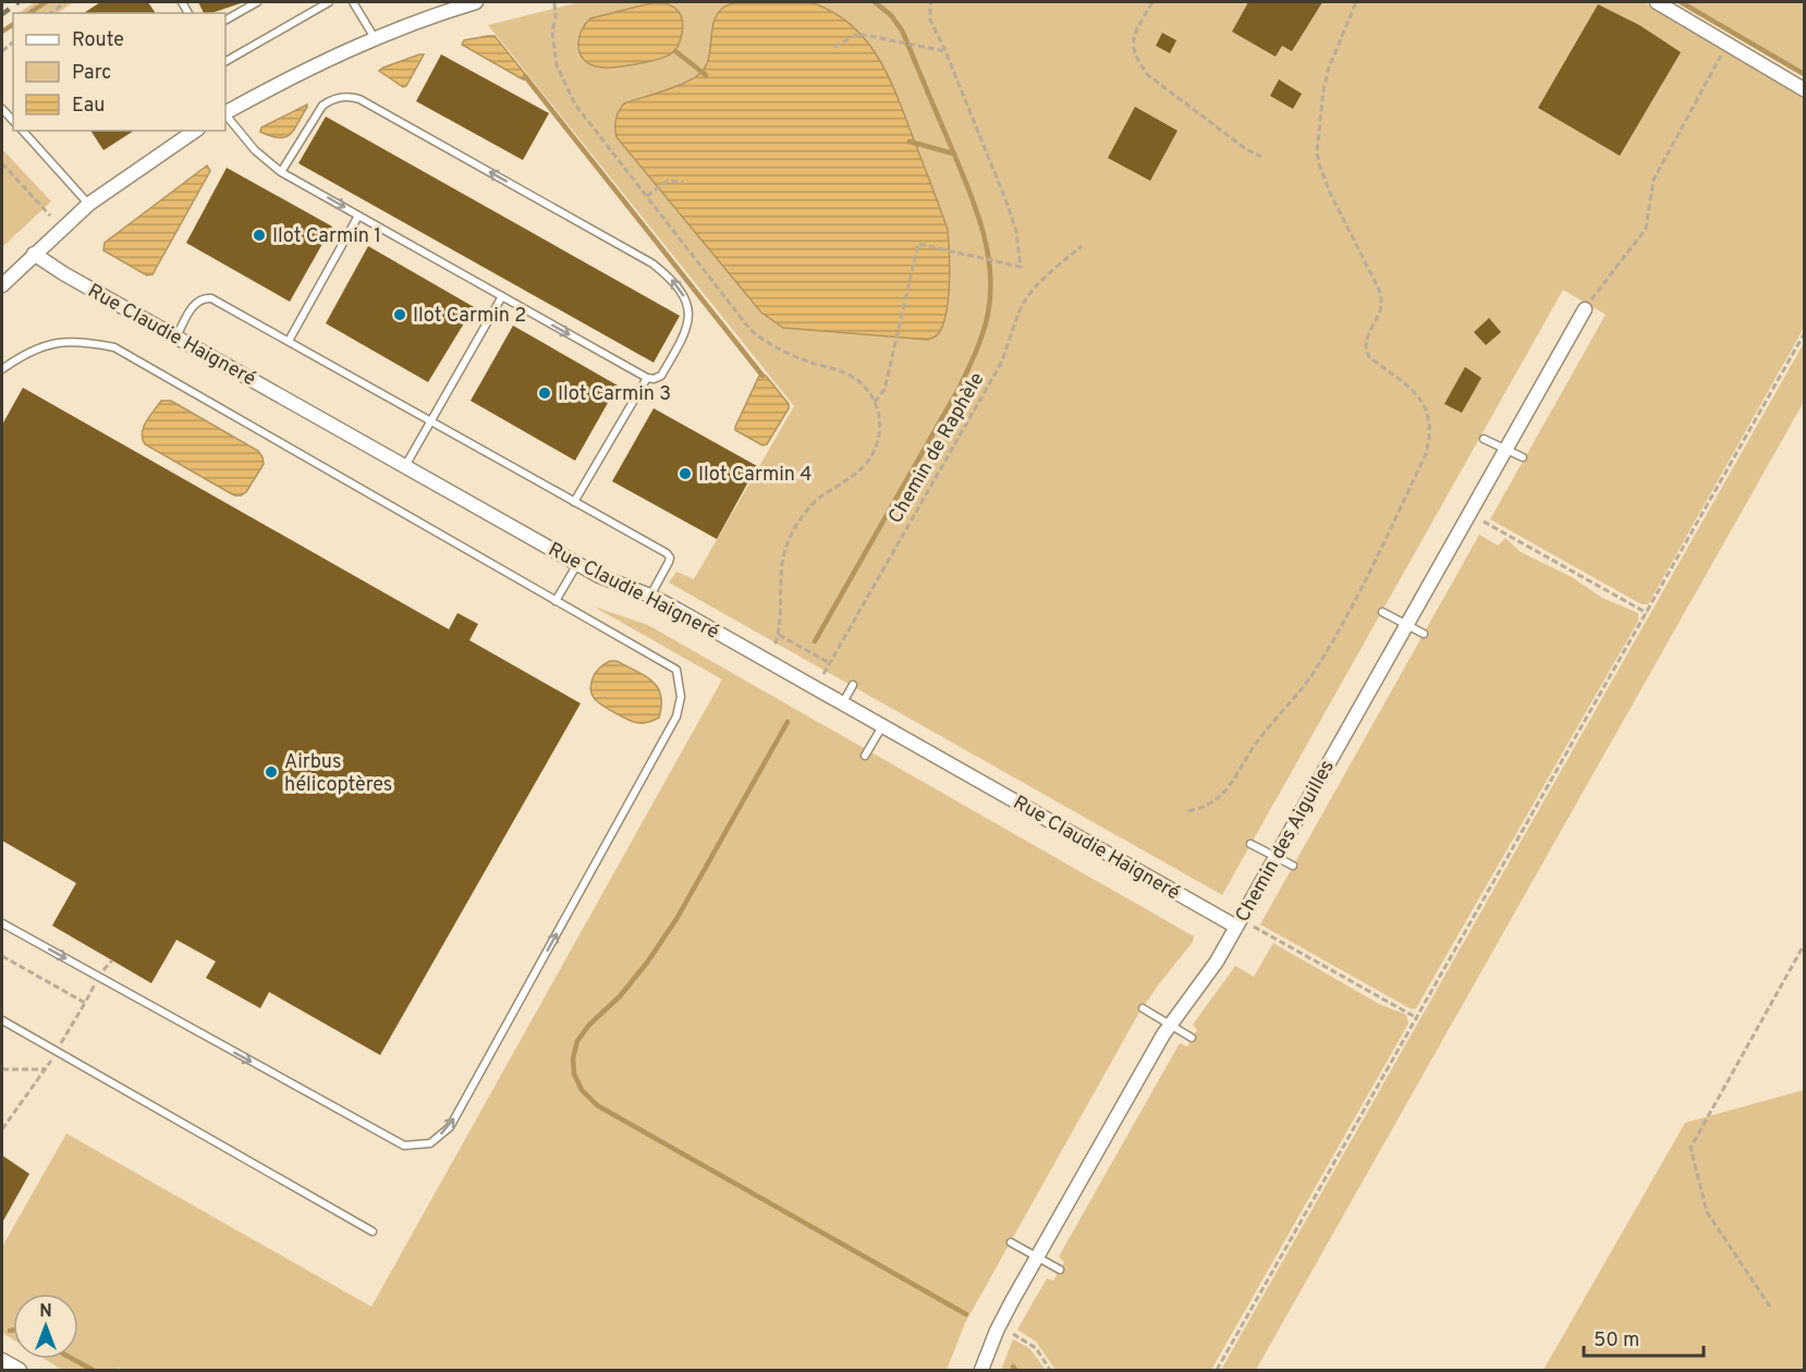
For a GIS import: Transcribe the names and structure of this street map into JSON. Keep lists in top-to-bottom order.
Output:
{
  "streets": {
    "street": ["Rue Claudie Haigneré", "Chemin des Aiguilles"],
    "path": ["Chemin de Raphèle"]
  },
  "crossings": [
    ["Rue Claudie Haigneré", "Chemin des Aiguilles"]
  ],
  "places": [
    "Ilot Carmin 1",
    "Ilot Carmin 2",
    "Ilot Carmin 3",
    "Ilot Carmin 4",
    "Airbus hélicoptères"
  ],
  "legend": ["Route", "Parc", "Eau"],
  "scale_bar": "50 m",
  "north": "top"
}
